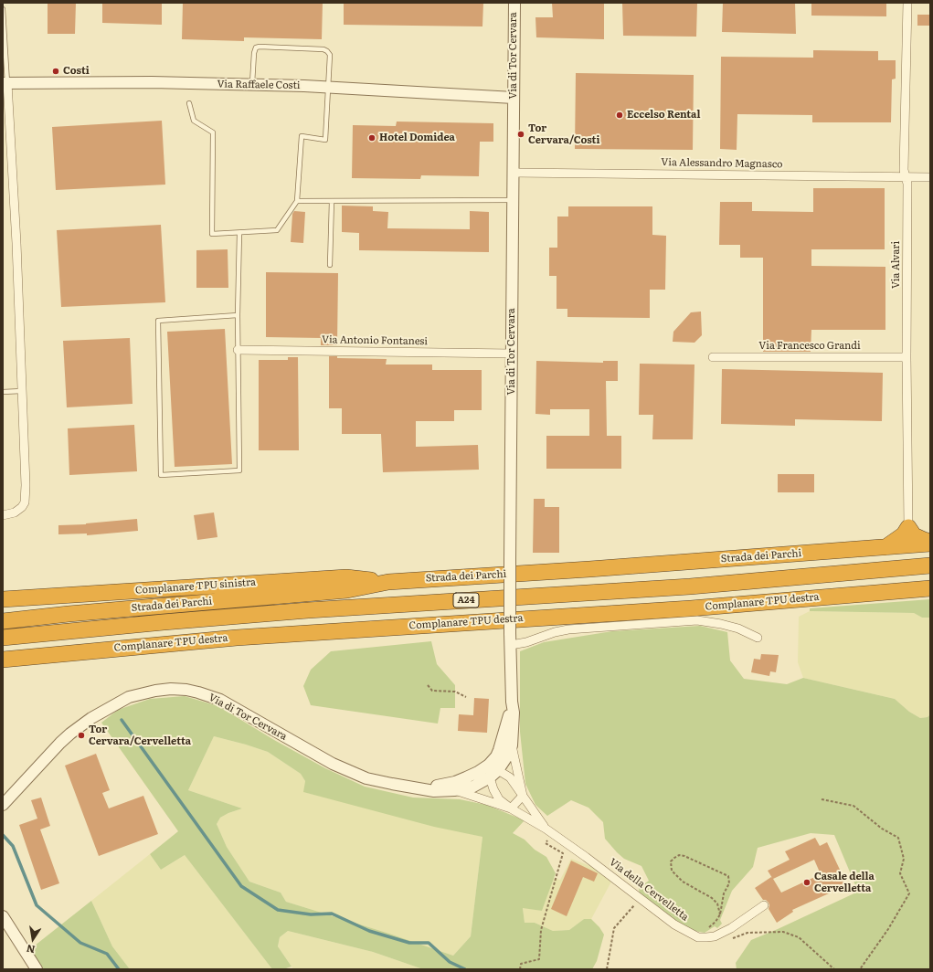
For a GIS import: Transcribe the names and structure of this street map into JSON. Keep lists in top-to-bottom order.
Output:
{
  "streets": {
    "highway": [
      "Strada dei Parchi",
      "Complanare TPU sinistra",
      "A24",
      "Complanare TPU destra"
    ],
    "street": [
      "Via di Tor Cervara",
      "Via Raffaele Costi",
      "Via Alessandro Magnasco",
      "Via Alvari",
      "Via Antonio Fontanesi",
      "Via Francesco Grandi",
      "Via della Cervelletta"
    ]
  },
  "crossings": [
    ["Via di Tor Cervara", "Via Raffaele Costi"],
    ["Via di Tor Cervara", "Via Alessandro Magnasco"],
    ["Via di Tor Cervara", "Via Antonio Fontanesi"],
    ["Via Alessandro Magnasco", "Via Alvari"],
    ["Via Alvari", "Via Francesco Grandi"],
    ["Strada dei Parchi", "Complanare TPU sinistra"]
  ],
  "places": [
    "Costi",
    "Eccelso Rental",
    "Tor Cervara/Costi",
    "Hotel Domidea",
    "Tor Cervara/Cervelletta",
    "Casale della Cervelletta"
  ],
  "north": "bottom"
}
